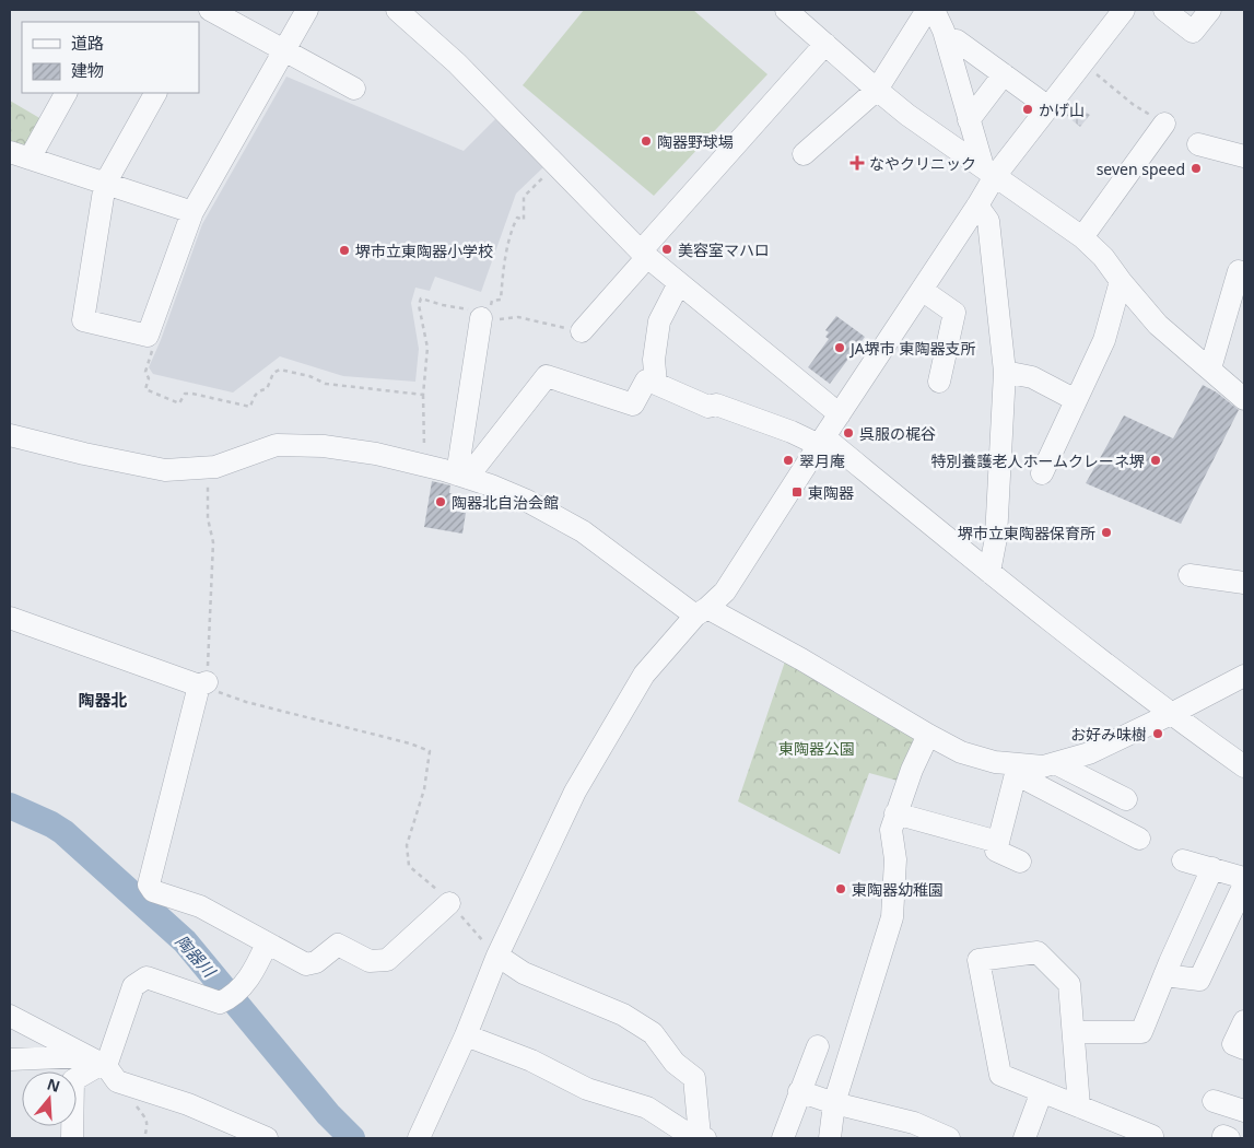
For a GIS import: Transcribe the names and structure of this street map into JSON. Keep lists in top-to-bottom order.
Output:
{
  "districts": ["陶器北"],
  "water": ["陶器川"],
  "parks": ["東陶器公園"],
  "places": {
    "other": [
      "かげ山",
      "陶器野球場",
      "seven speed",
      "美容室マハロ",
      "堺市立東陶器小学校",
      "JA堺市 東陶器支所",
      "呉服の梶谷",
      "翠月庵",
      "特別養護老人ホームクレーネ堺",
      "陶器北自治会館",
      "堺市立東陶器保育所",
      "お好み味樹",
      "東陶器幼稚園"
    ],
    "health": ["なやクリニック"],
    "transit": ["東陶器"]
  },
  "legend": ["道路", "建物"],
  "north": "top"
}
